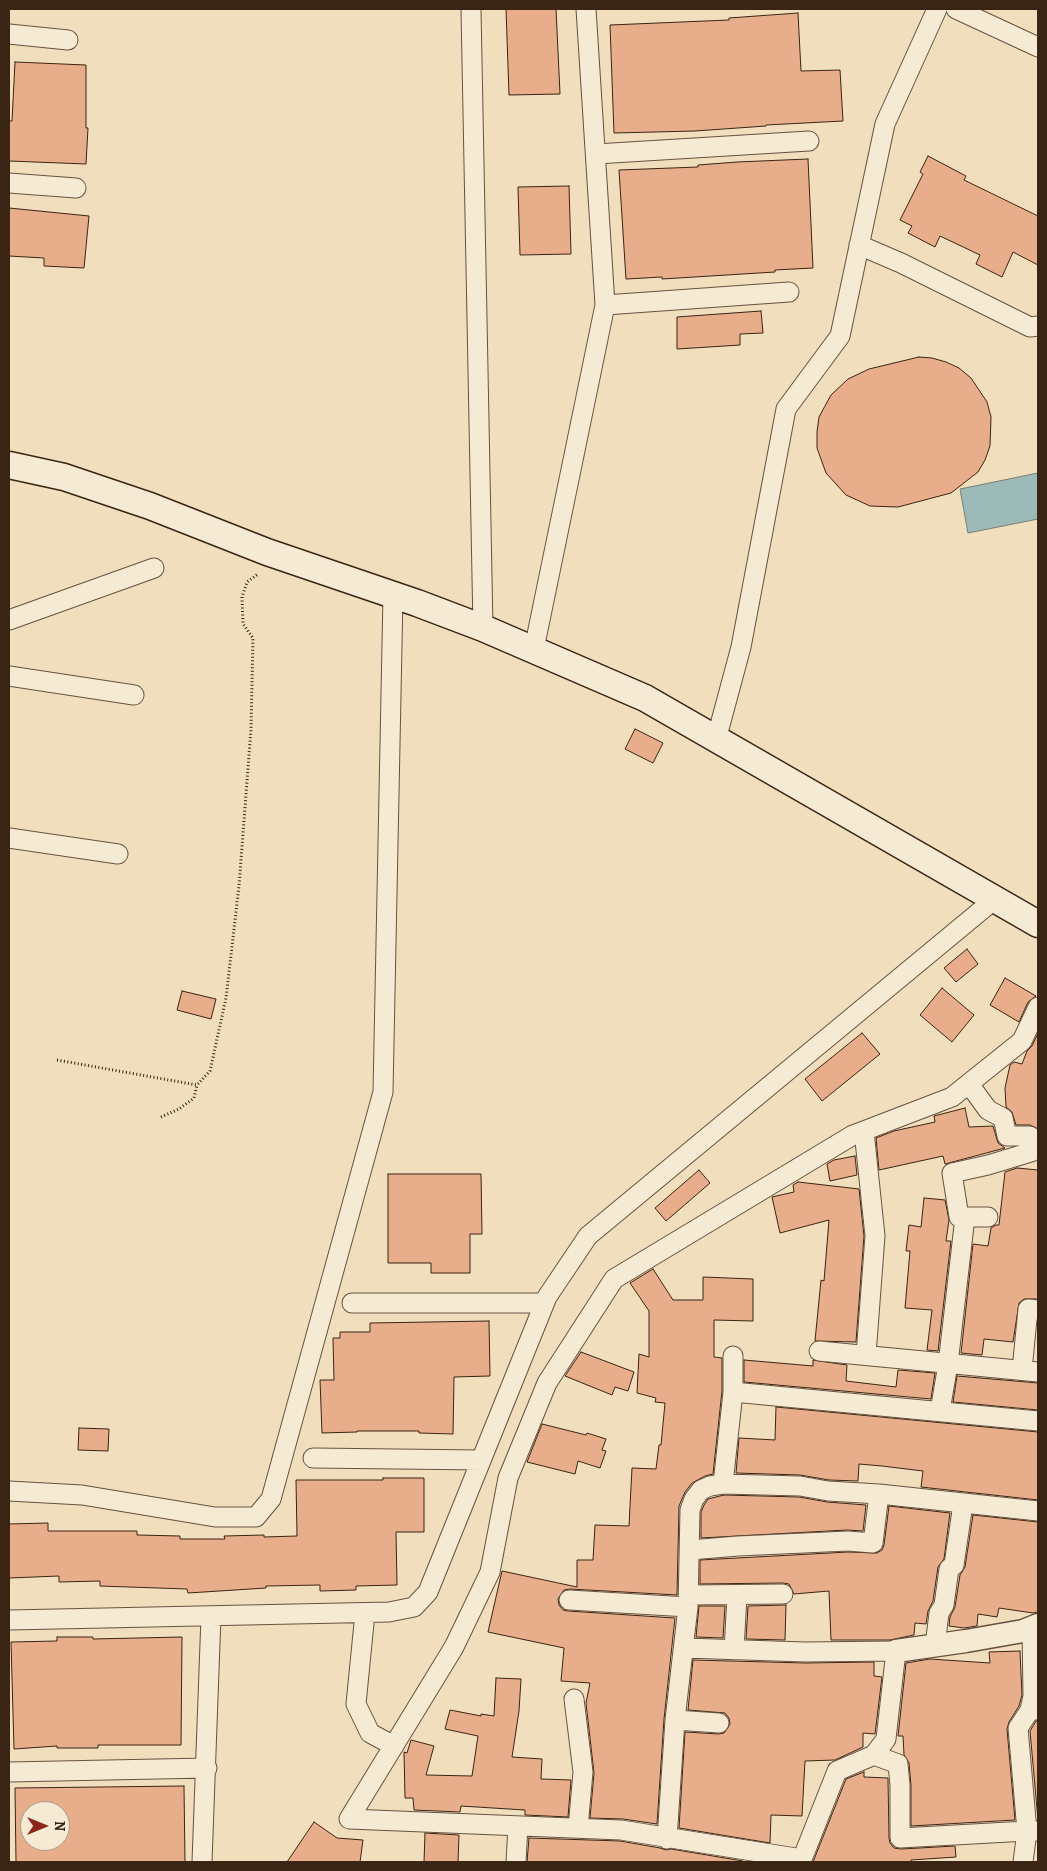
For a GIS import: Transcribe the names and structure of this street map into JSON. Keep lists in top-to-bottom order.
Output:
{
  "north": "right"
}
